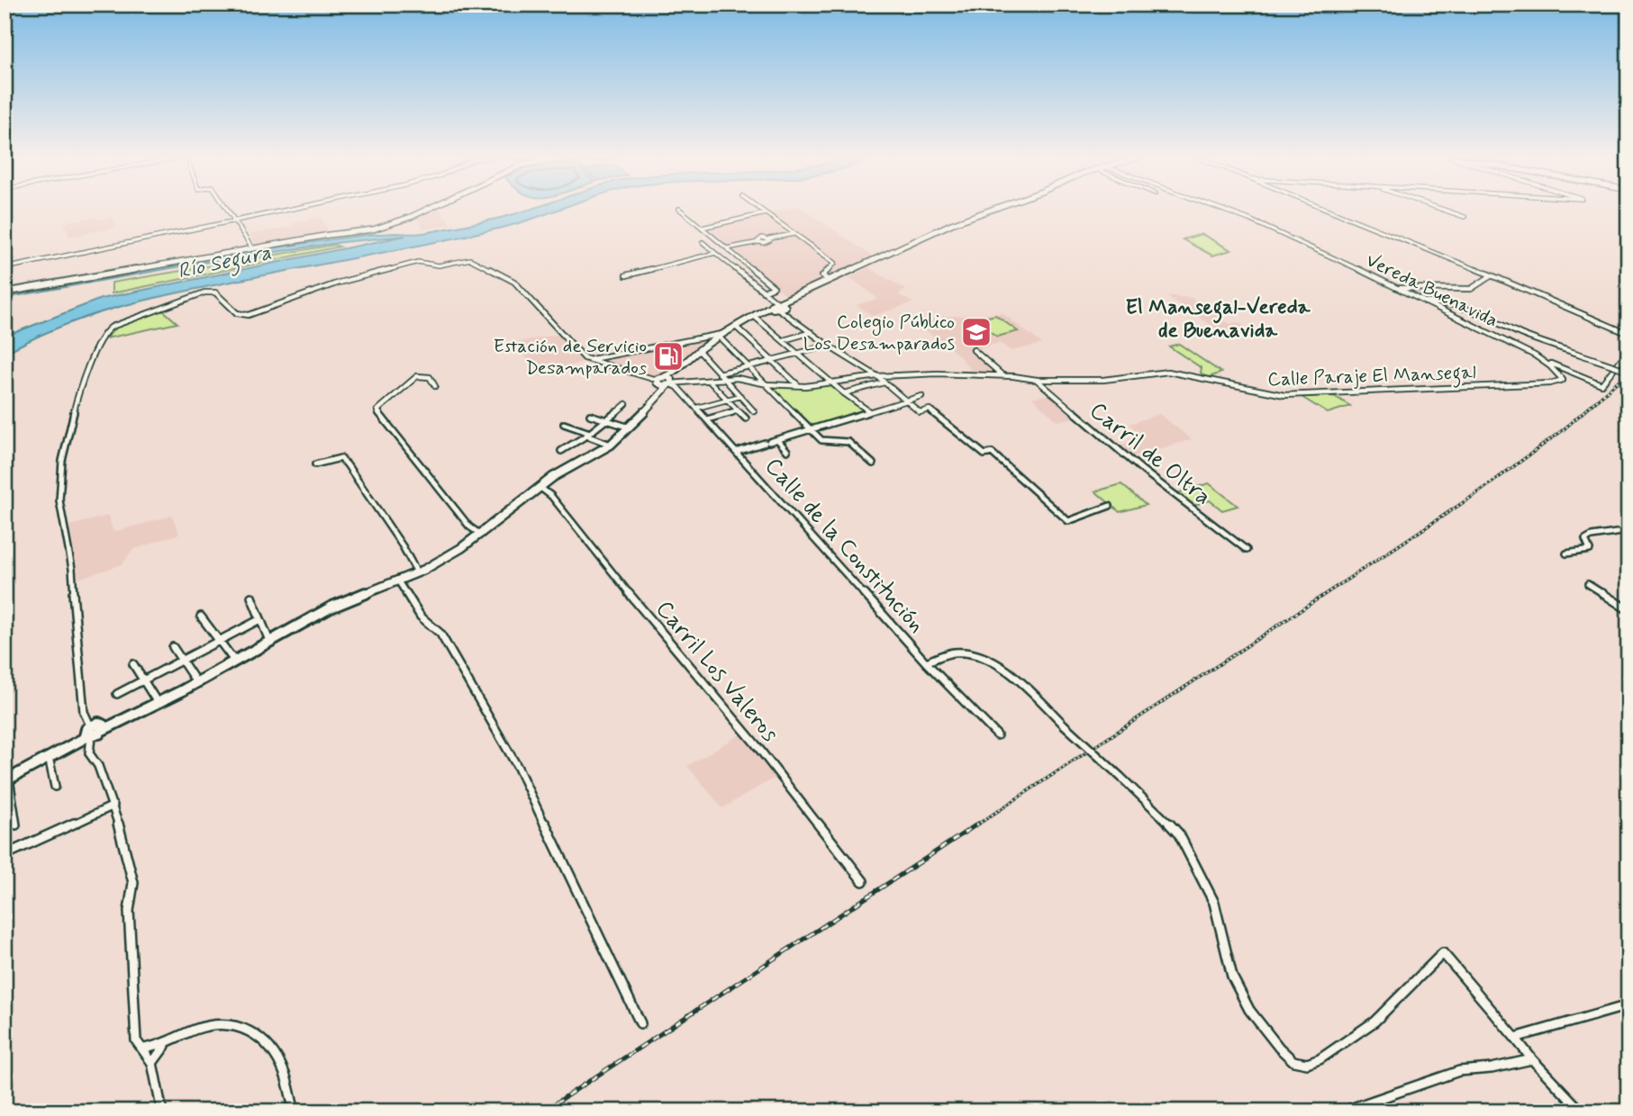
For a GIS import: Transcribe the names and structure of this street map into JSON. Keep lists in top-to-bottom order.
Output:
{
  "streets": {
    "street": [
      "Vereda Buenavida",
      "Calle Paraje El Mansegal",
      "Carril de Oltra",
      "Calle de la Constitución",
      "Carril Los Valeros"
    ]
  },
  "crossings": [
    ["Vereda Buenavida", "Calle Paraje El Mansegal"],
    ["Calle Paraje El Mansegal", "Carril de Oltra"],
    ["Calle Paraje El Mansegal", "Calle de la Constitución"]
  ],
  "districts": ["El Mansegal-Vereda de Buenavida"],
  "water": ["Río Segura"],
  "places": {
    "school or university": ["Colegio Público Los Desamparados"],
    "fuel station": ["Estación de Servicio Desamparados"]
  }
}
